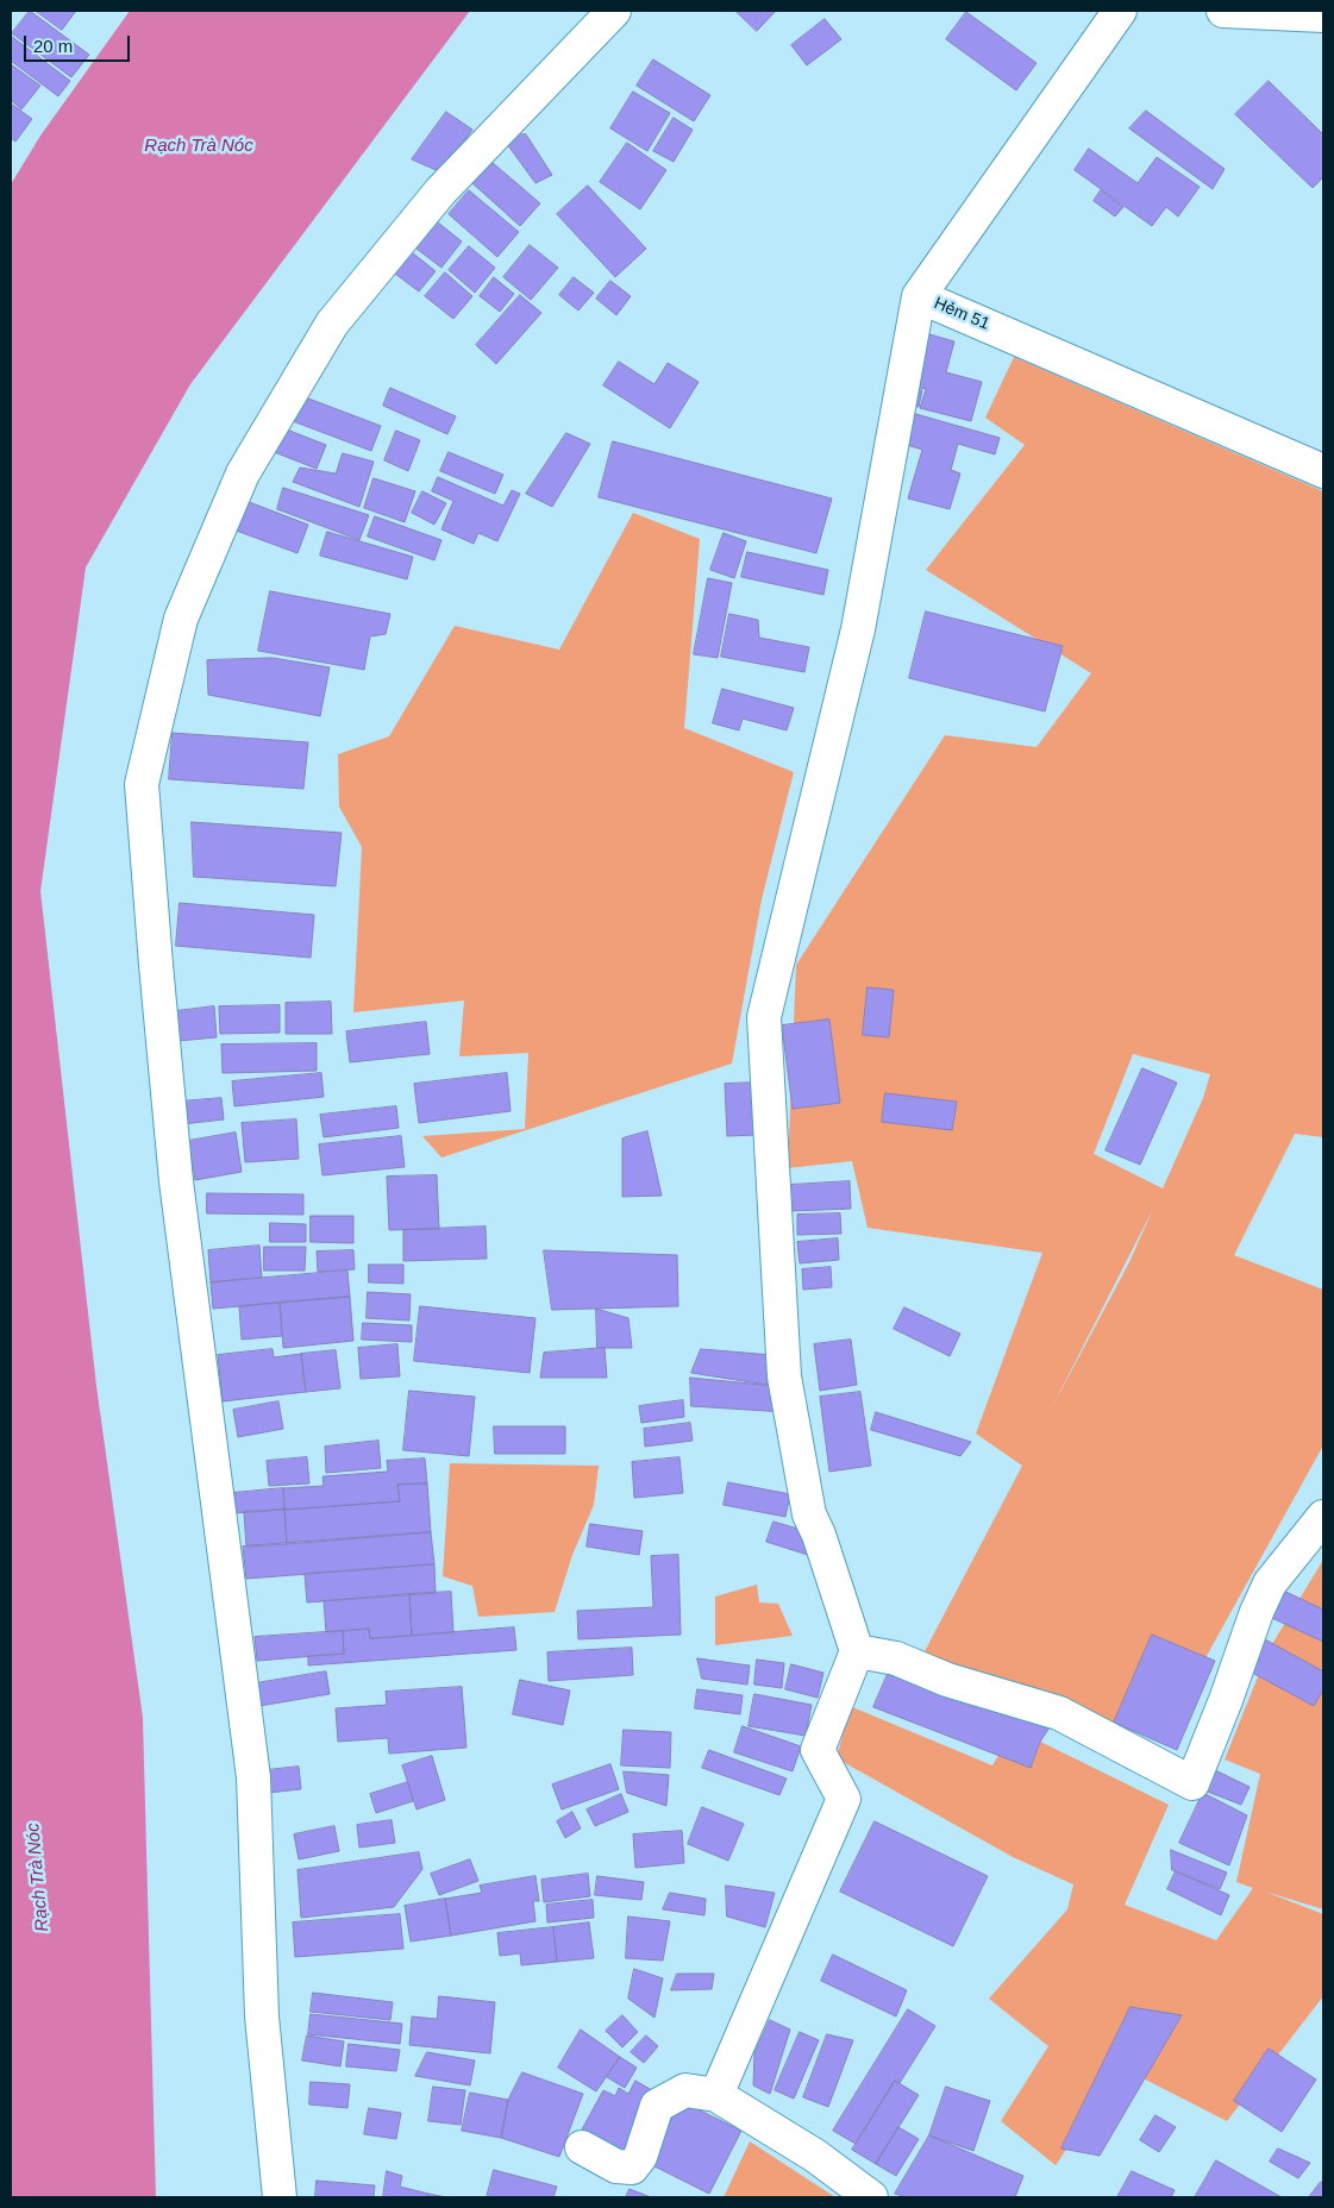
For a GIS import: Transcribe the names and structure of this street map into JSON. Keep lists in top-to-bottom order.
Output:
{
  "streets": {
    "street": ["Hẻm 51"]
  },
  "water": ["Rạch Trà Nóc"],
  "scale_bar": "20 m"
}
